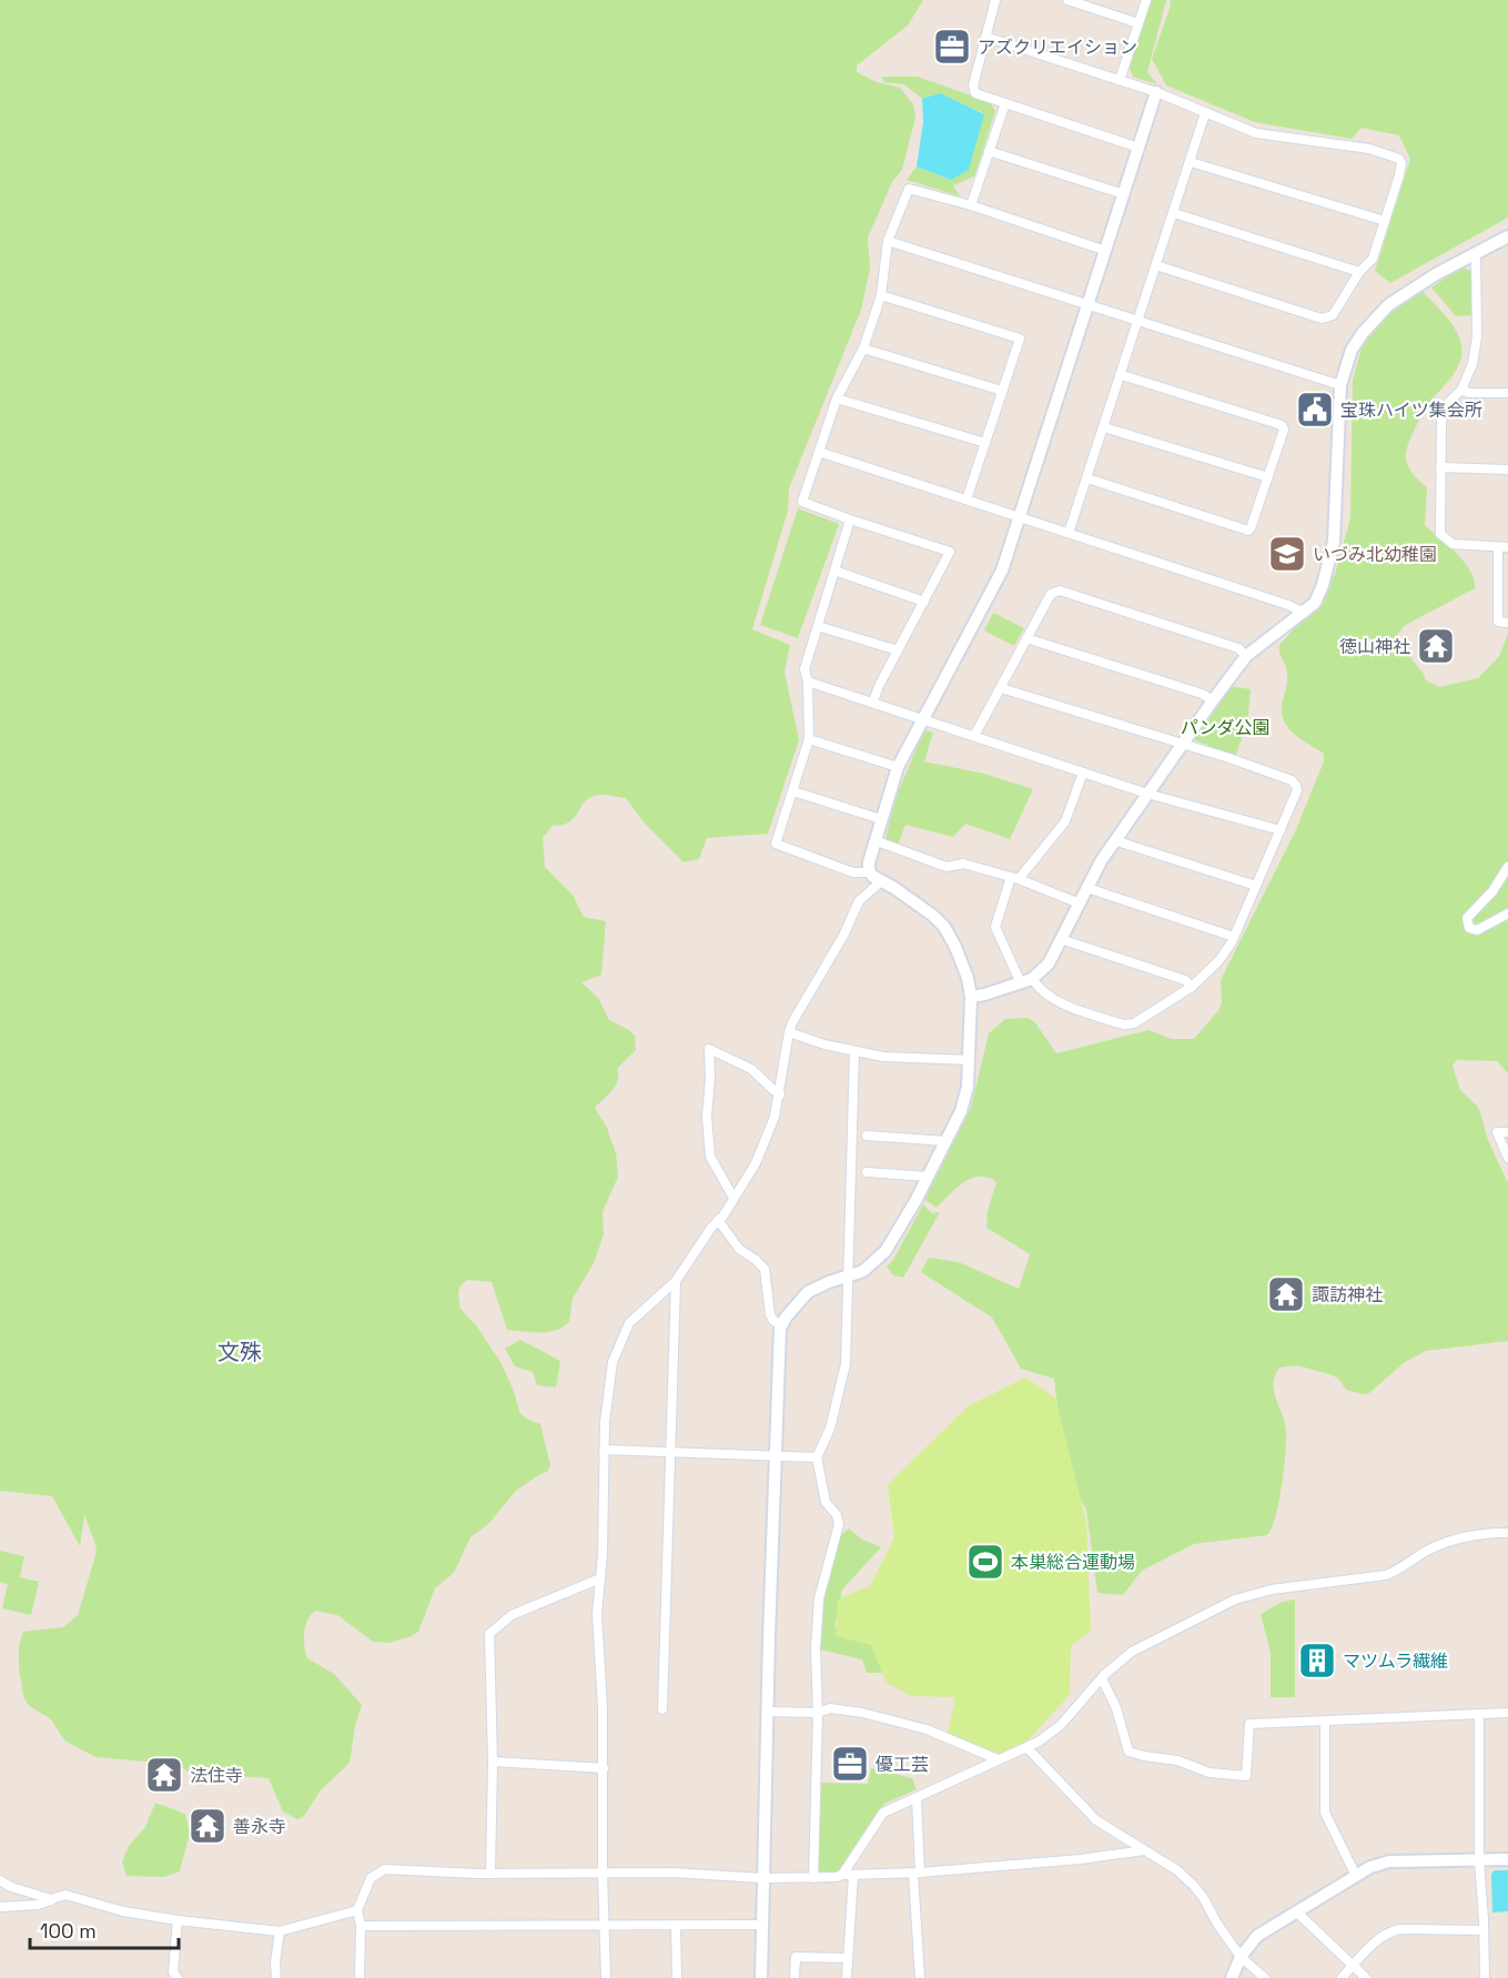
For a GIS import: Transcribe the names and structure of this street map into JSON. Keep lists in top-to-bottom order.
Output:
{
  "districts": ["文殊"],
  "parks": ["パンダ公園"],
  "places": {
    "office": ["アズクリエイション", "優工芸"],
    "public building": ["宝珠ハイツ集会所"],
    "school or university": ["いづみ北幼稚園"],
    "temple": [
      "徳山神社",
      "諏訪神社",
      "法住寺",
      "善永寺"
    ],
    "sports": ["本巣総合運動場"],
    "building": ["マツムラ繊維"]
  },
  "scale_bar": "100 m"
}
